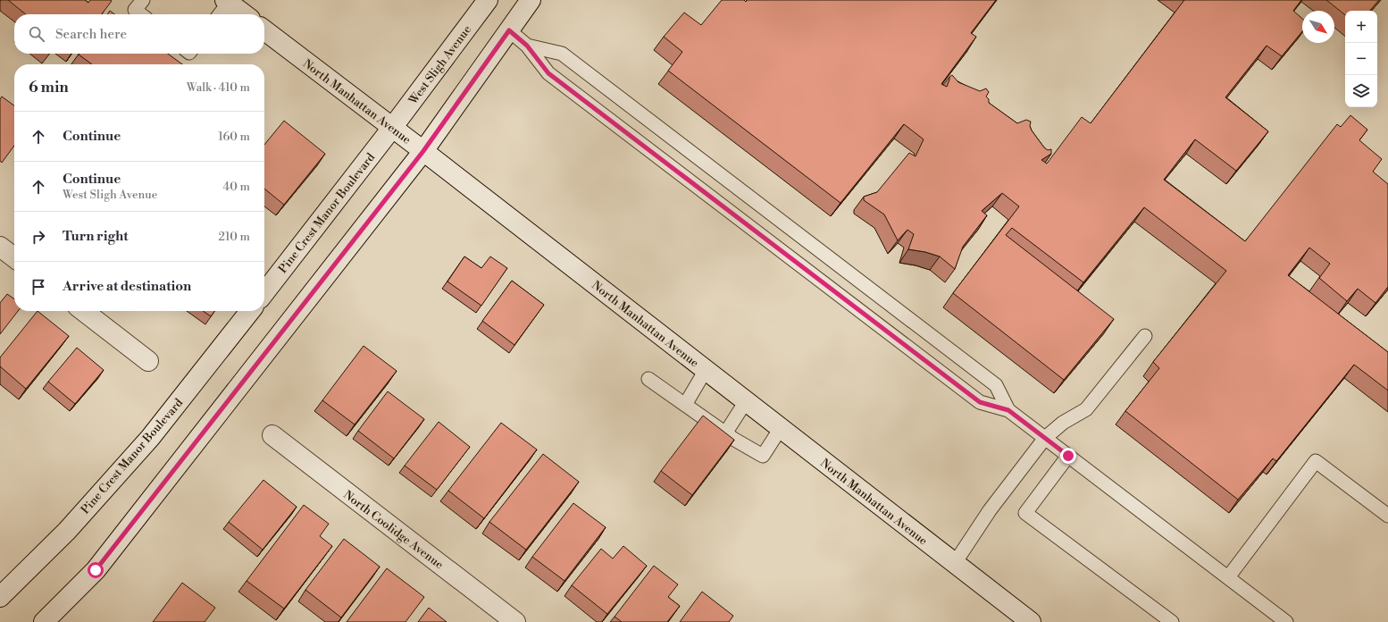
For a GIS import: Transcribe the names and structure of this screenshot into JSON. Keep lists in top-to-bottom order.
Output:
{
  "streets": {
    "main road": [
      "West Sligh Avenue",
      "North Manhattan Avenue",
      "Pine Crest Manor Boulevard",
      "North Coolidge Avenue"
    ]
  },
  "crossings": [
    ["West Sligh Avenue", "North Manhattan Avenue"],
    ["West Sligh Avenue", "Pine Crest Manor Boulevard"],
    ["North Manhattan Avenue", "Pine Crest Manor Boulevard"]
  ],
  "north": "bottom right",
  "page": {
    "map_buttons": ["+", "−"],
    "search": "Search here",
    "heading": ["6 min", "Walk · 410 m"],
    "list": [
      ["Continue", "160 m"],
      ["Continue", "West Sligh Avenue", "40 m"],
      ["Turn right", "210 m"],
      "Arrive at destination"
    ]
  }
}
